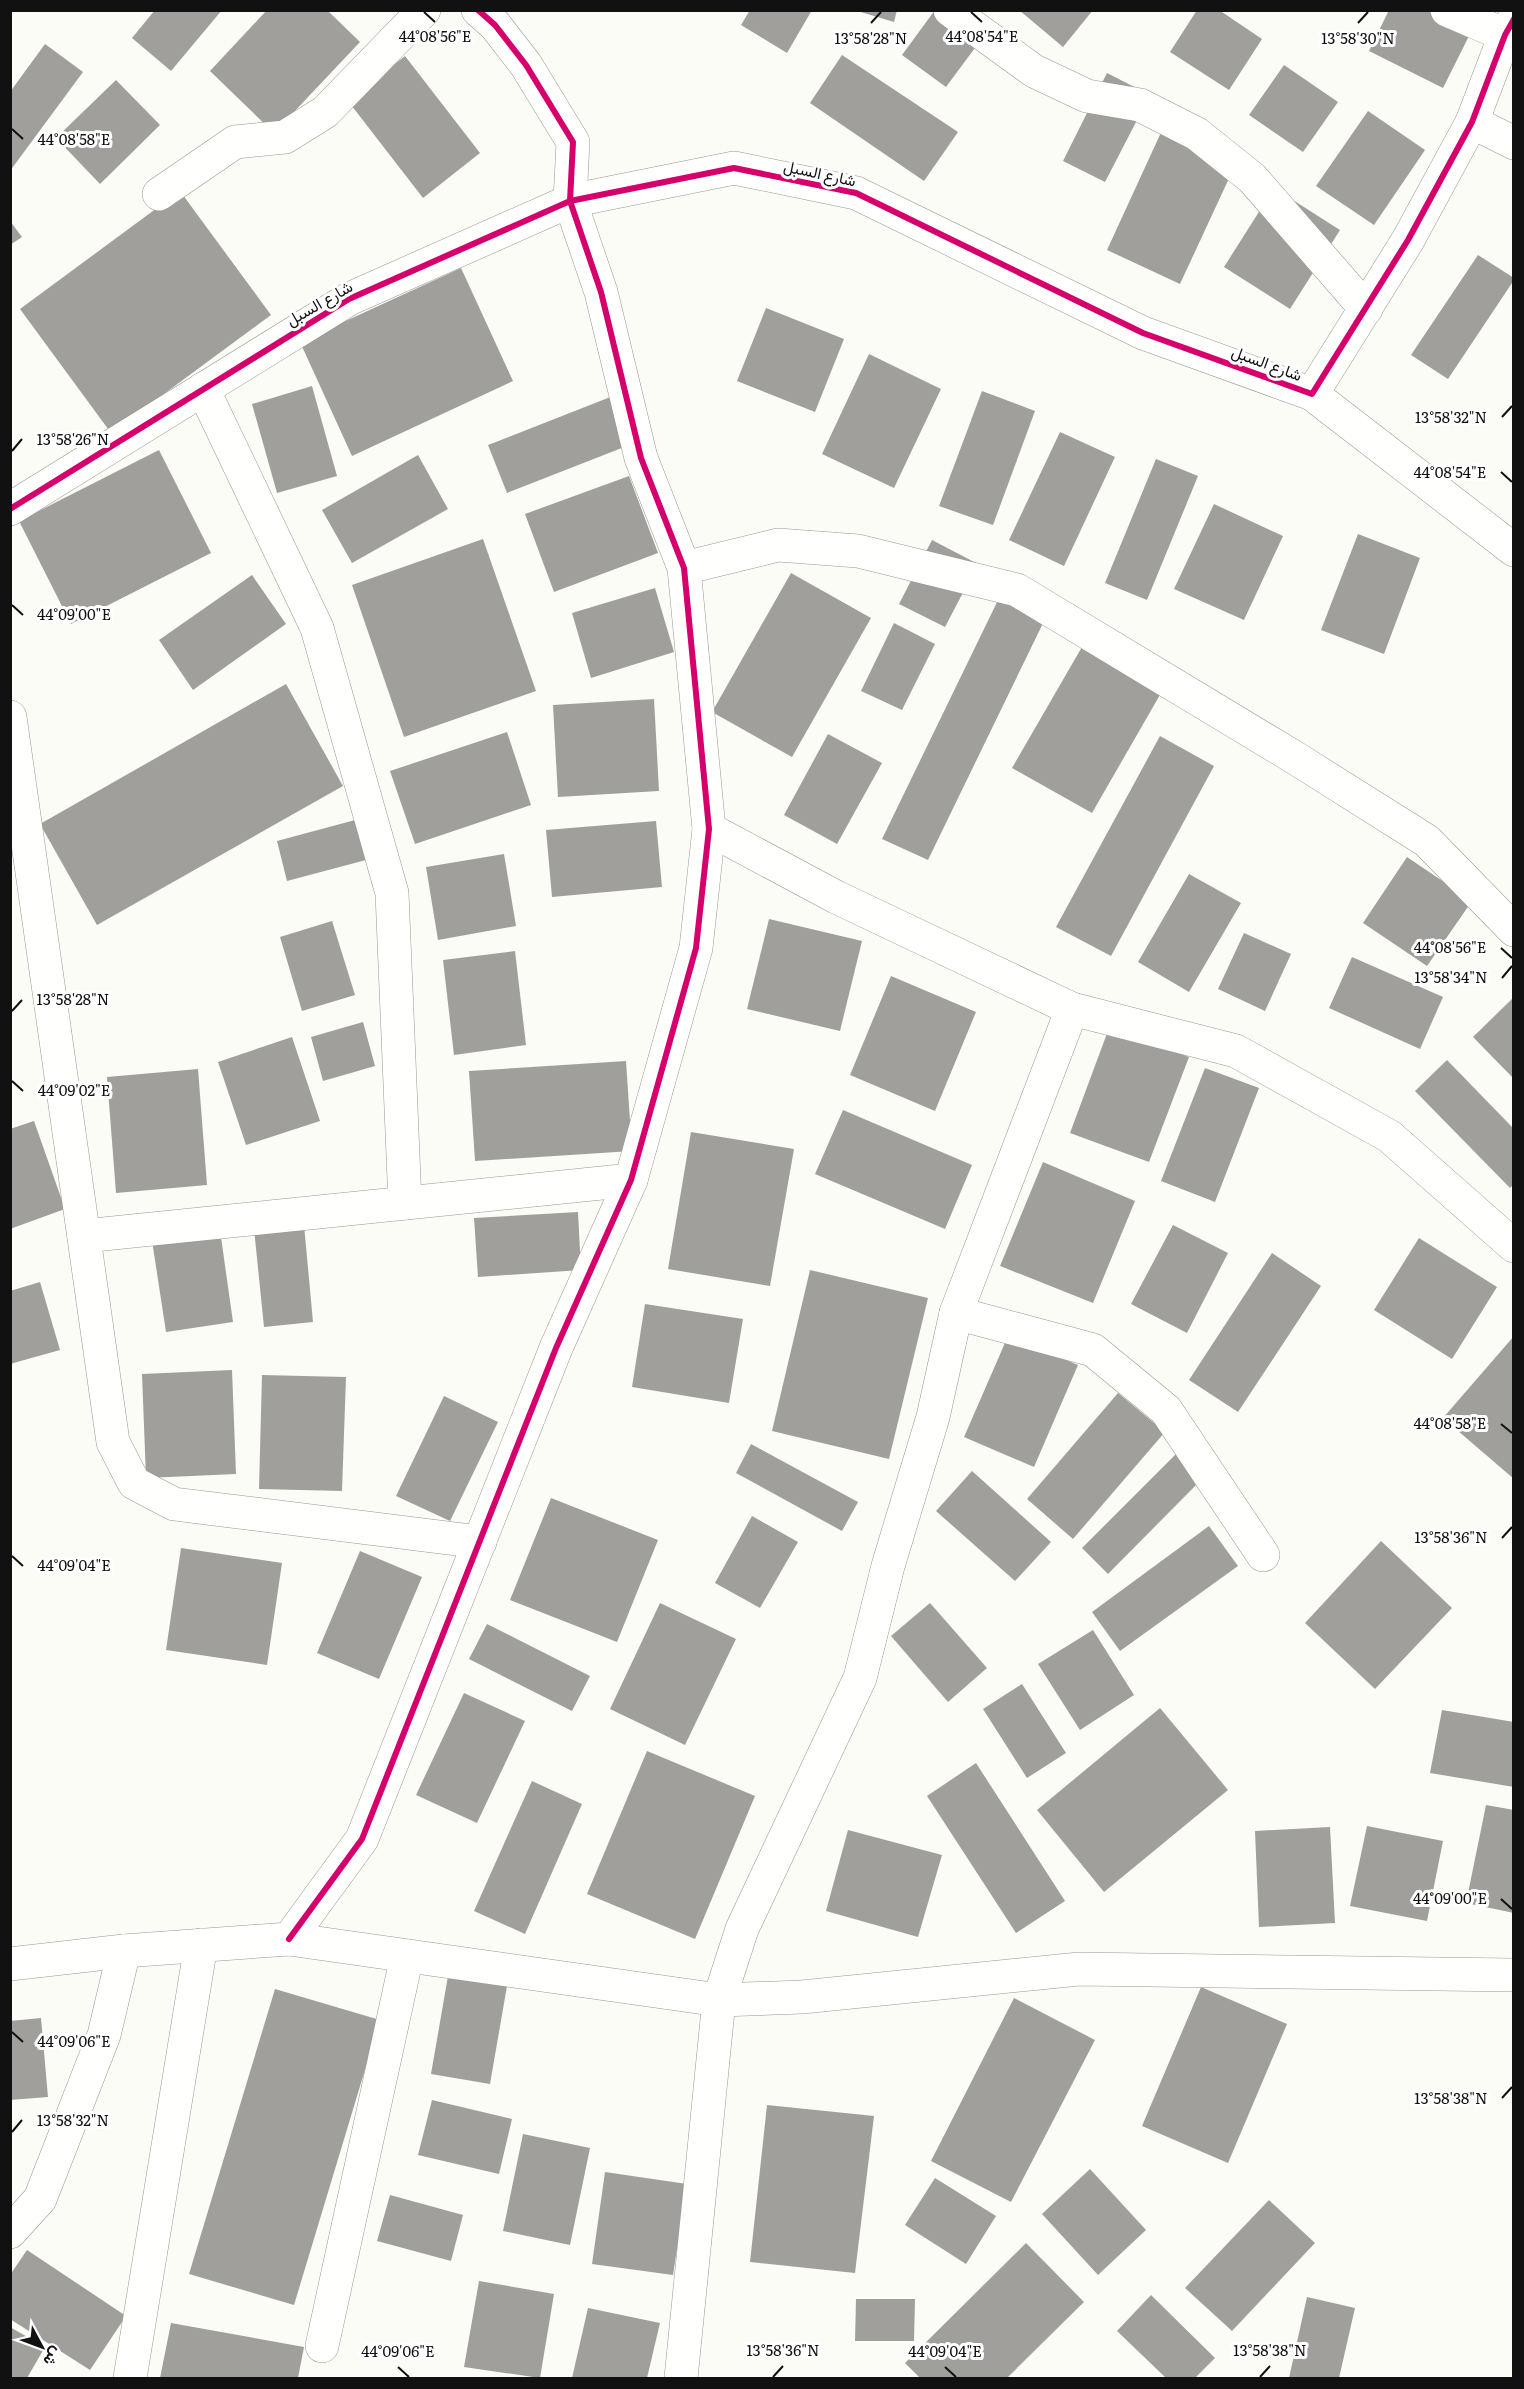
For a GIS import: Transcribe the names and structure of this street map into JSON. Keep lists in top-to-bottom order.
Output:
{
  "streets": {
    "street": ["شارع السبل"]
  },
  "north": "bottom right",
  "coordinates": [
    "44°08'56\"E",
    "44°08'54\"E",
    "13°58'28\"N",
    "13°58'30\"N",
    "44°08'58\"E",
    "13°58'32\"N",
    "13°58'26\"N",
    "44°09'00\"E",
    "13°58'34\"N",
    "44°09'02\"E",
    "13°58'36\"N",
    "44°09'04\"E",
    "44°09'06\"E",
    "13°58'38\"N"
  ]
}
